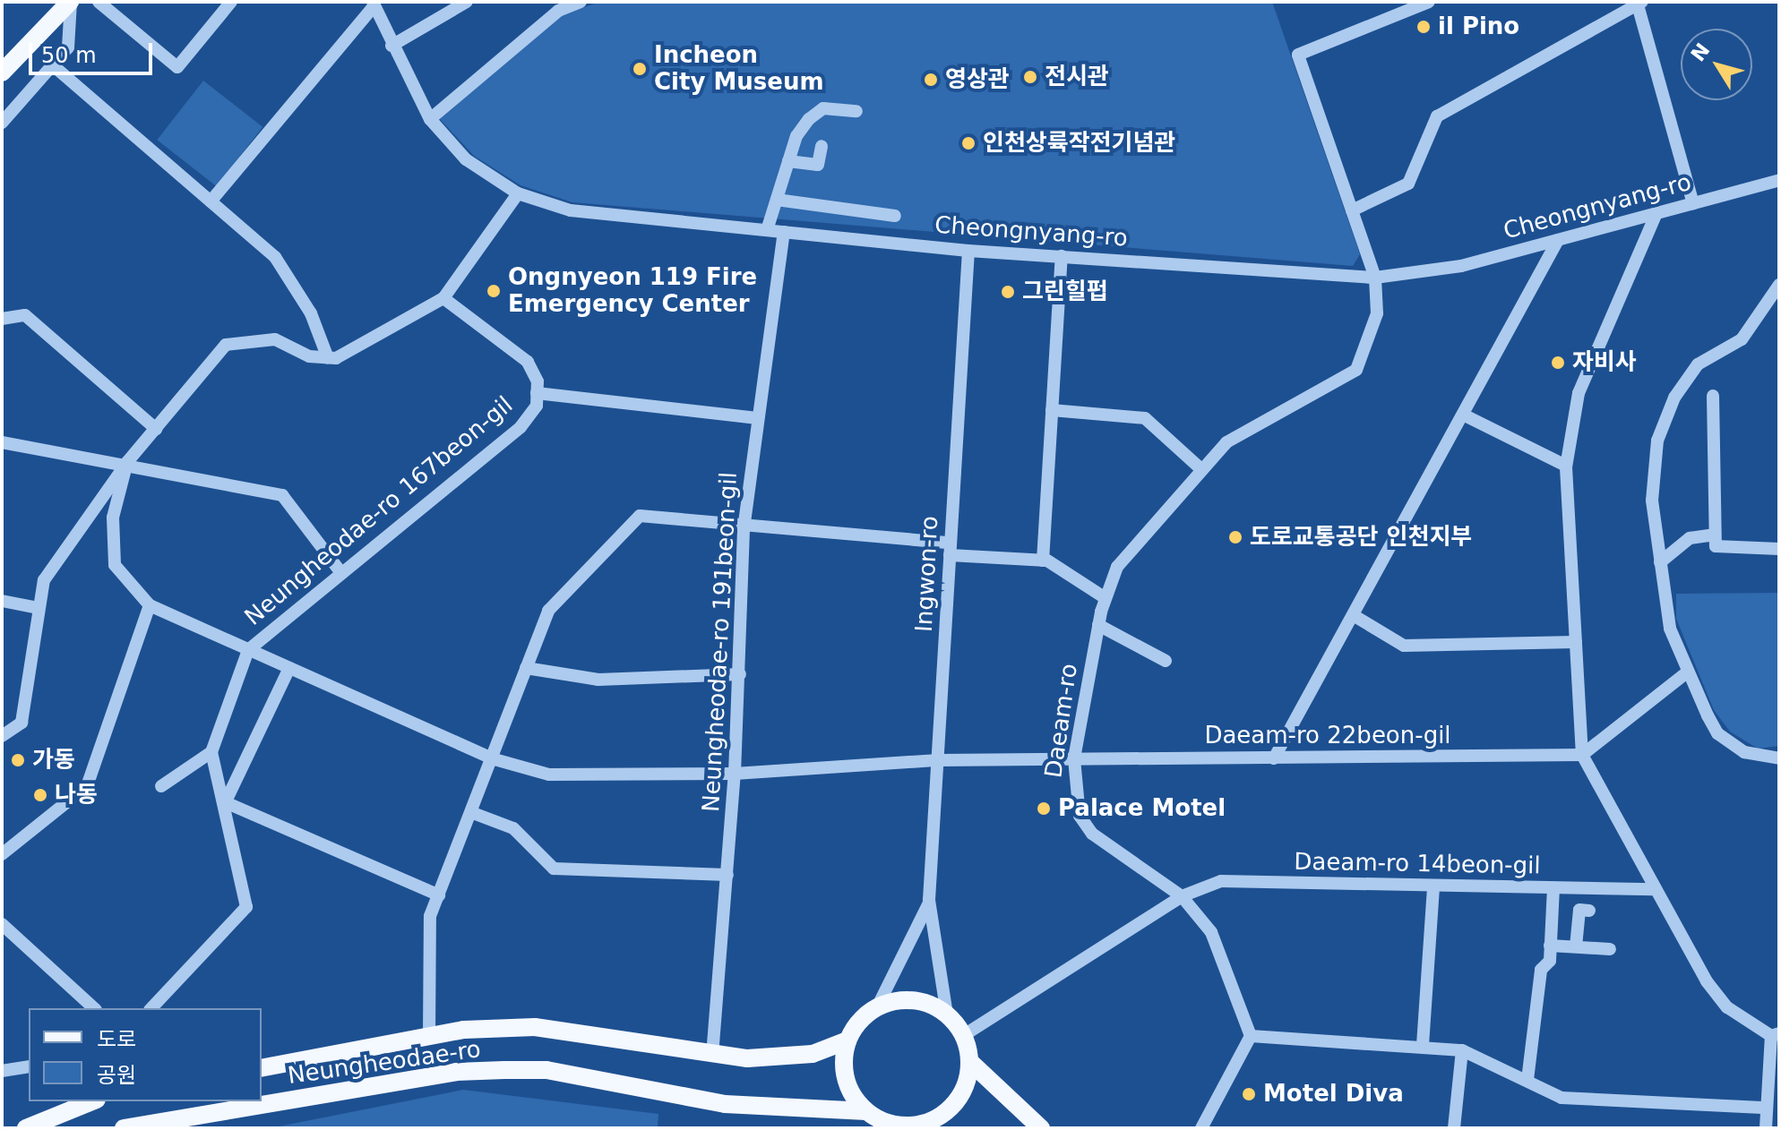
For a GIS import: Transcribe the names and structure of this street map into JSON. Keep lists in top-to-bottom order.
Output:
{
  "streets": {
    "main road": ["Neungheodae-ro"],
    "street": [
      "Cheongnyang-ro",
      "Neungheodae-ro 167beon-gil",
      "Ingwon-ro",
      "Neungheodae-ro 191beon-gil",
      "Daeam-ro",
      "Daeam-ro 22beon-gil",
      "Daeam-ro 14beon-gil"
    ]
  },
  "crossings": [
    ["Cheongnyang-ro", "Ingwon-ro"],
    ["Cheongnyang-ro", "Neungheodae-ro 191beon-gil"],
    ["Cheongnyang-ro", "Daeam-ro"],
    ["Neungheodae-ro 167beon-gil", "Daeam-ro 22beon-gil"],
    ["Ingwon-ro", "Daeam-ro 22beon-gil"],
    ["Neungheodae-ro 191beon-gil", "Daeam-ro 22beon-gil"],
    ["Neungheodae-ro 191beon-gil", "Neungheodae-ro"],
    ["Daeam-ro", "Daeam-ro 22beon-gil"],
    ["Daeam-ro", "Daeam-ro 14beon-gil"],
    ["Daeam-ro 14beon-gil", "Neungheodae-ro"]
  ],
  "places": [
    "il Pino",
    "Incheon City Museum",
    "전시관",
    "영상관",
    "인천상륙작전기념관",
    "Ongnyeon 119 Fire Emergency Center",
    "그린힐펍",
    "자비사",
    "도로교통공단 인천지부",
    "가동",
    "나동",
    "Palace Motel",
    "Motel Diva"
  ],
  "legend": ["도로", "공원"],
  "scale_bar": "50 m",
  "north": "top left"
}
